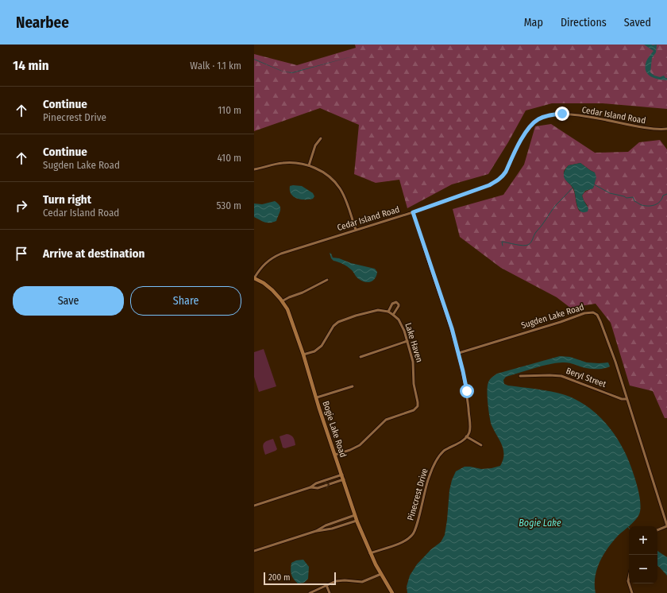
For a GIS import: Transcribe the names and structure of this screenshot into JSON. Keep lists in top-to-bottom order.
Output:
{
  "streets": {
    "main road": ["Bogie Lake Road"],
    "street": [
      "Cedar Island Road",
      "Sugden Lake Road",
      "Lake Haven",
      "Beryl Street",
      "Pinecrest Drive"
    ]
  },
  "crossings": [
    ["Cedar Island Road", "Bogie Lake Road"],
    ["Sugden Lake Road", "Beryl Street"],
    ["Lake Haven", "Bogie Lake Road"],
    ["Bogie Lake Road", "Pinecrest Drive"]
  ],
  "water": ["Bogie Lake"],
  "scale_bar": "200 m",
  "page": {
    "header": "Nearbee",
    "nav": ["Map", "Directions", "Saved"],
    "heading": ["14 min", "Walk · 1.1 km"],
    "list": [
      ["Continue", "Pinecrest Drive", "110 m"],
      ["Continue", "Sugden Lake Road", "410 m"],
      ["Turn right", "Cedar Island Road", "530 m"],
      "Arrive at destination"
    ],
    "buttons": ["Save", "Share"],
    "map_buttons": ["+", "−"],
    "scale": "200 m"
  }
}
